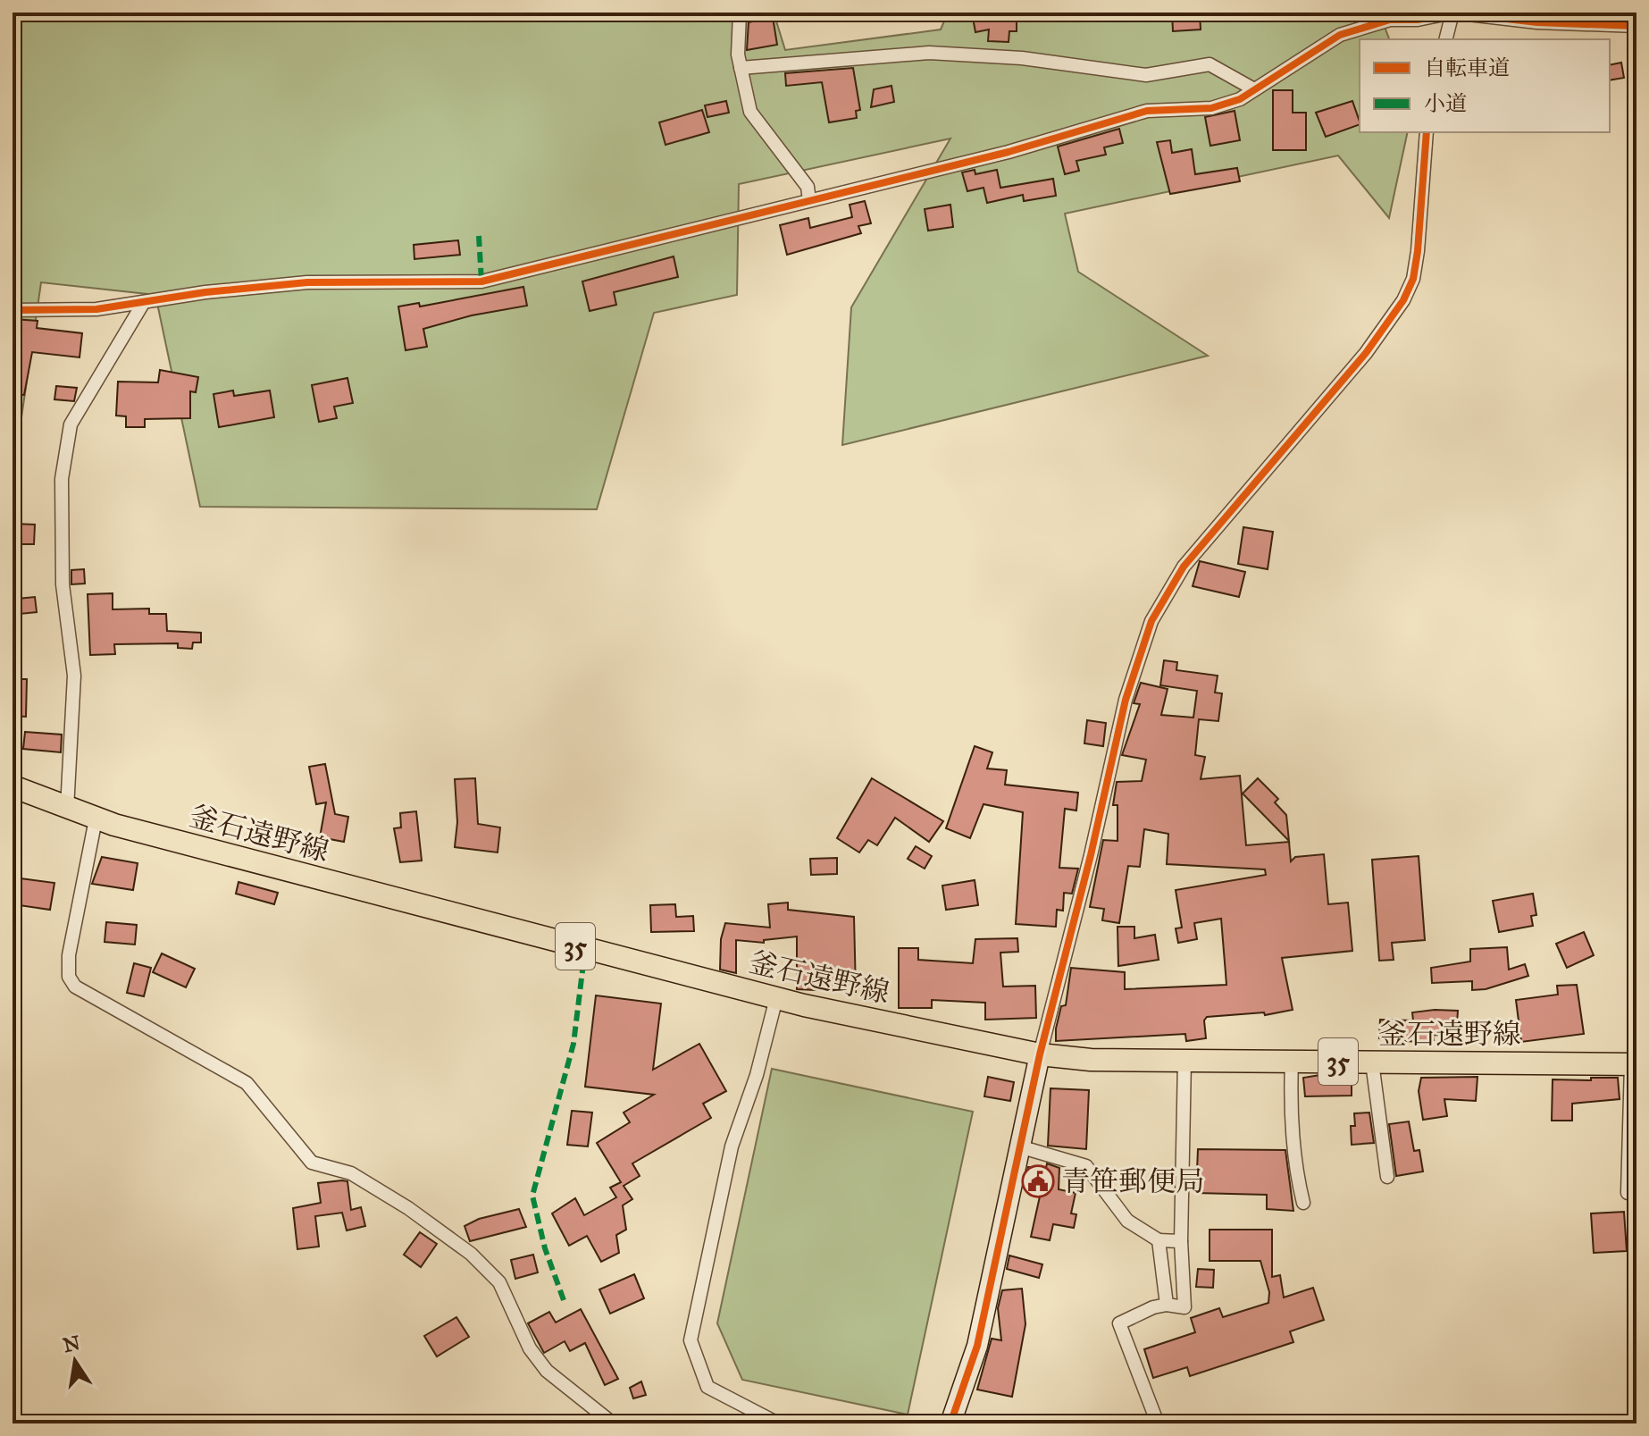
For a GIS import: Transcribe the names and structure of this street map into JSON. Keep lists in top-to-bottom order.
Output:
{
  "streets": {
    "main road": ["釜石遠野線", "35"]
  },
  "places": {
    "public building": ["青笹郵便局"]
  },
  "legend": ["自転車道", "小道"],
  "north": "top"
}
